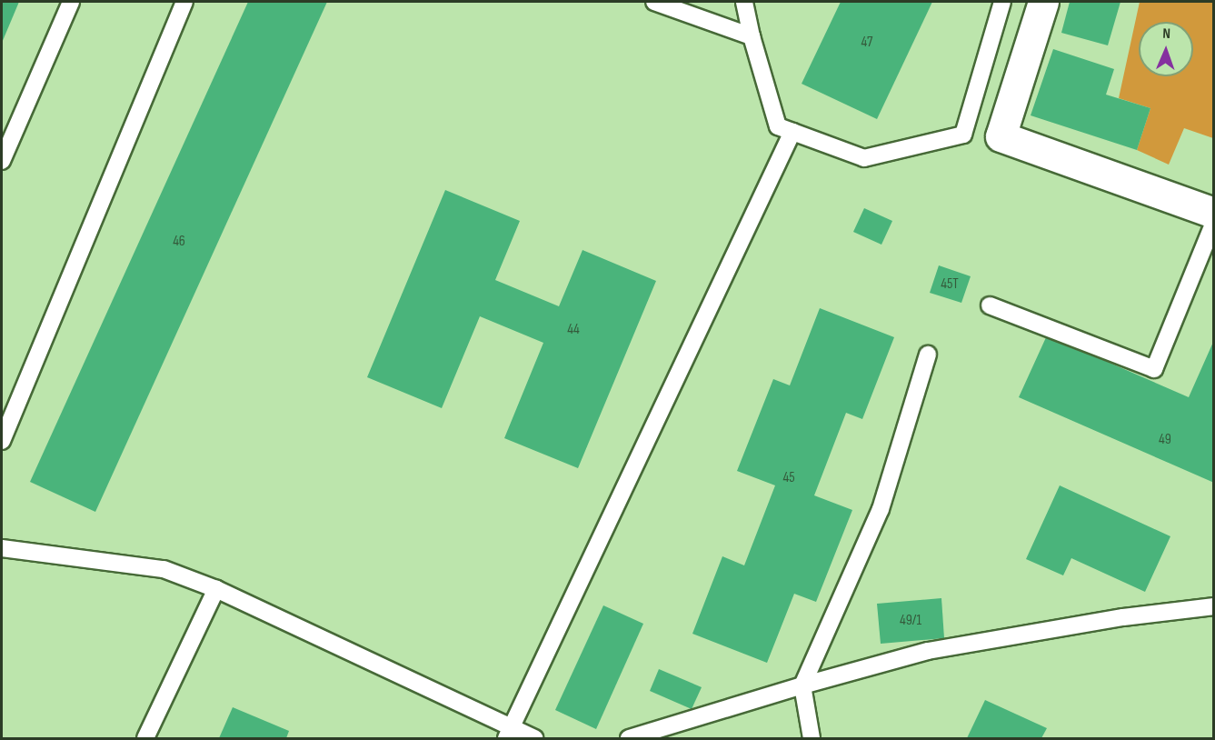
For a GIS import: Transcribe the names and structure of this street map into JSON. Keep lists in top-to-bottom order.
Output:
{
  "house_numbers": [
    "47",
    "46",
    "45Т",
    "44",
    "49",
    "45",
    "49/1"
  ],
  "north": "top"
}
